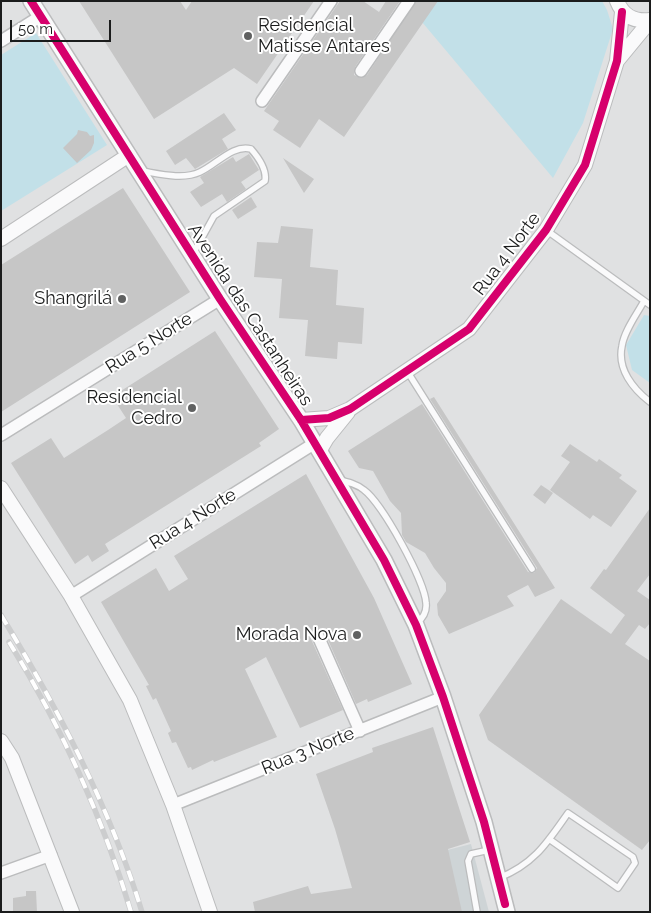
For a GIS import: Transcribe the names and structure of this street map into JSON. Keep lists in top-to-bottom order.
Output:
{
  "streets": {
    "main road": ["Avenida das Castanheiras"],
    "street": ["Rua 4 Norte", "Rua 5 Norte", "Rua 3 Norte"]
  },
  "crossings": [
    ["Rua 4 Norte", "Avenida das Castanheiras"],
    ["Avenida das Castanheiras", "Rua 5 Norte"],
    ["Avenida das Castanheiras", "Rua 3 Norte"]
  ],
  "places": [
    "Residencial Matisse Antares",
    "Shangrilá",
    "Residencial Cedro",
    "Morada Nova"
  ],
  "scale_bar": "50 m"
}
